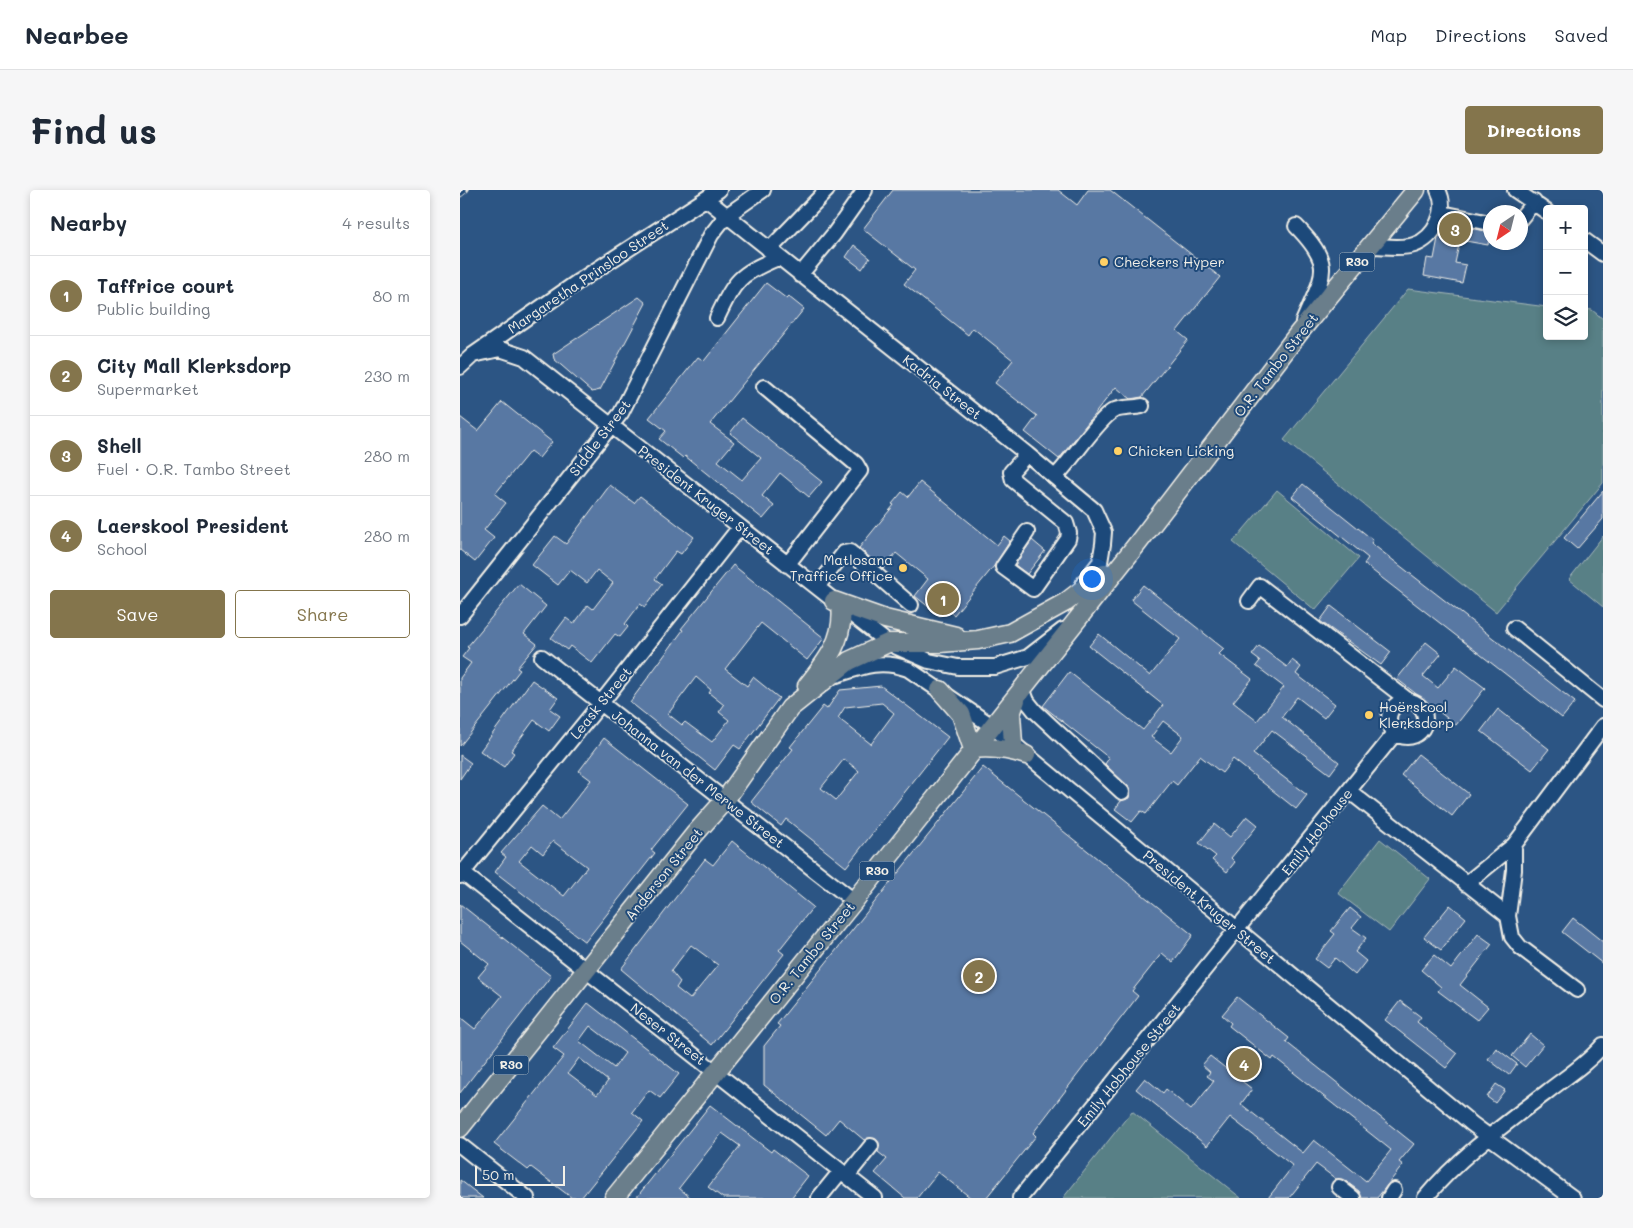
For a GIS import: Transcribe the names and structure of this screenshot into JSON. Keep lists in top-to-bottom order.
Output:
{
  "streets": {
    "main road": ["R30", "O.R. Tambo Street", "Anderson Street"],
    "street": [
      "Margaretha Prinsloo Street",
      "Kadria Street",
      "Siddle Street",
      "President Kruger Street",
      "Leask Street",
      "Johanna van der Merwe Street",
      "Emily Hobhouse",
      "Neser Street",
      "Emily Hobhouse Street"
    ]
  },
  "crossings": [
    ["Margaretha Prinsloo Street", "Kadria Street"],
    ["Margaretha Prinsloo Street", "President Kruger Street"],
    ["O.R. Tambo Street", "Kadria Street"],
    ["O.R. Tambo Street", "President Kruger Street"],
    ["O.R. Tambo Street", "Johanna van der Merwe Street"],
    ["O.R. Tambo Street", "Anderson Street"],
    ["O.R. Tambo Street", "Neser Street"],
    ["Kadria Street", "Siddle Street"],
    ["Siddle Street", "President Kruger Street"],
    ["President Kruger Street", "Leask Street"],
    ["President Kruger Street", "Emily Hobhouse"],
    ["President Kruger Street", "Anderson Street"],
    ["President Kruger Street", "Emily Hobhouse Street"],
    ["Leask Street", "Johanna van der Merwe Street"],
    ["Leask Street", "Neser Street"],
    ["Johanna van der Merwe Street", "Anderson Street"],
    ["Emily Hobhouse", "Emily Hobhouse Street"],
    ["Anderson Street", "Neser Street"]
  ],
  "places": [
    "Checkers Hyper",
    "Chicken Licking",
    "Matlosana Traffice Office",
    "Hoërskool Klerksdorp"
  ],
  "scale_bar": "50 m",
  "north": "bottom left",
  "page": {
    "header": "Nearbee",
    "nav": ["Map", "Directions", "Saved"],
    "buttons": [
      "Directions",
      ["Save", "Share"]
    ],
    "title": "Find us",
    "heading": ["Nearby", "4 results"],
    "map_buttons": ["+", "−"],
    "pins": [
      "3",
      "1",
      "2",
      "4"
    ],
    "list": [
      {
        "mark": "1",
        "name": "Taffrice court",
        "note": "Public building",
        "value": "80 m"
      },
      {
        "mark": "2",
        "name": "City Mall Klerksdorp",
        "note": "Supermarket",
        "value": "230 m"
      },
      {
        "mark": "3",
        "name": "Shell",
        "note": "Fuel · O.R. Tambo Street",
        "value": "280 m"
      },
      {
        "mark": "4",
        "name": "Laerskool President",
        "note": "School",
        "value": "280 m"
      }
    ],
    "scale": "50 m"
  }
}
